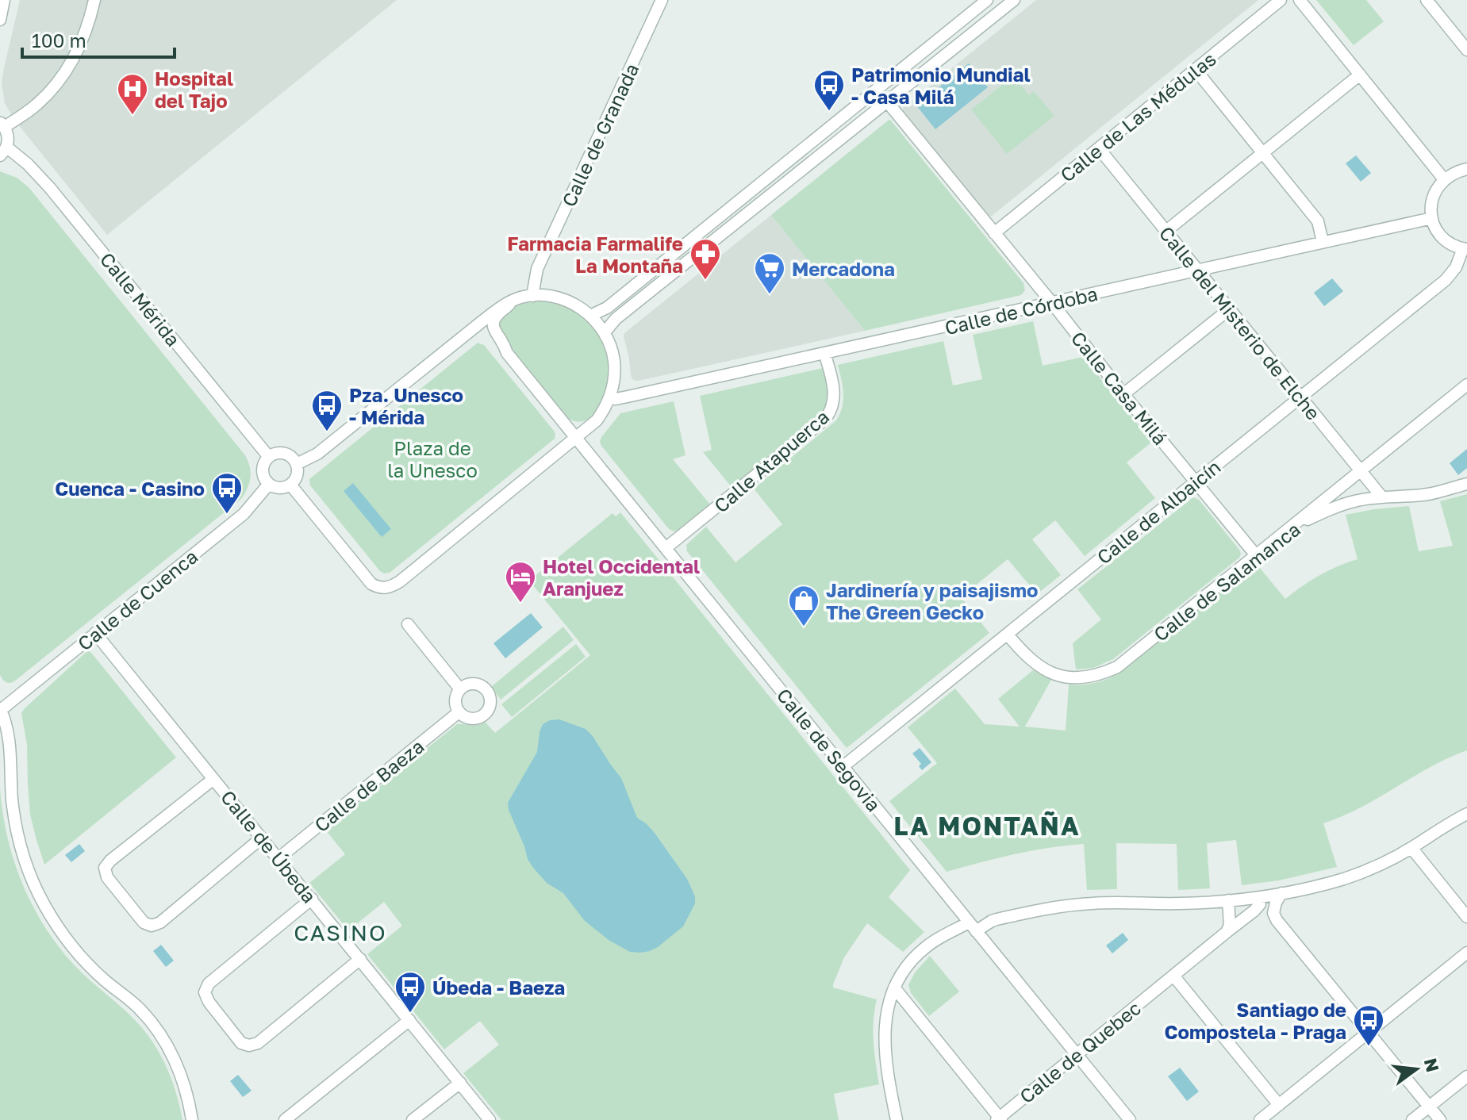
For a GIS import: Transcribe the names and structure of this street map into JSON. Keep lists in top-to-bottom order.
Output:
{
  "streets": {
    "street": [
      "Calle de Las Médulas",
      "Calle de Granada",
      "Calle Mérida",
      "Calle de Córdoba",
      "Calle del Misterio de Elche",
      "Calle Casa Milá",
      "Calle Atapuerca",
      "Calle de Albaicín",
      "Calle de Salamanca",
      "Calle de Cuenca",
      "Calle de Segovia",
      "Calle de Baeza",
      "Calle de Úbeda",
      "Calle de Quebec"
    ]
  },
  "crossings": [
    ["Calle de Las Médulas", "Calle del Misterio de Elche"],
    ["Calle de Las Médulas", "Calle Casa Milá"],
    ["Calle de Granada", "Calle de Córdoba"],
    ["Calle Mérida", "Calle de Cuenca"],
    ["Calle de Córdoba", "Calle del Misterio de Elche"],
    ["Calle de Córdoba", "Calle Casa Milá"],
    ["Calle de Córdoba", "Calle Atapuerca"],
    ["Calle del Misterio de Elche", "Calle de Albaicín"],
    ["Calle del Misterio de Elche", "Calle de Salamanca"],
    ["Calle Casa Milá", "Calle de Albaicín"],
    ["Calle Casa Milá", "Calle de Salamanca"],
    ["Calle Atapuerca", "Calle de Segovia"],
    ["Calle de Albaicín", "Calle de Salamanca"],
    ["Calle de Albaicín", "Calle de Segovia"],
    ["Calle de Cuenca", "Calle de Úbeda"],
    ["Calle de Segovia", "Calle de Quebec"],
    ["Calle de Baeza", "Calle de Úbeda"]
  ],
  "districts": ["LA MONTAÑA", "CASINO"],
  "parks": ["Plaza de la Unesco"],
  "places": {
    "bus stop": [
      "Patrimonio Mundial - Casa Milá",
      "Pza. Unesco - Mérida",
      "Cuenca - Casino",
      "Úbeda - Baeza",
      "Santiago de Compostela - Praga"
    ],
    "hospital": ["Hospital del Tajo"],
    "pharmacy": ["Farmacia Farmalife La Montaña"],
    "supermarket": ["Mercadona"],
    "hotel": ["Hotel Occidental Aranjuez"],
    "shop": ["Jardinería y paisajismo The Green Gecko"]
  },
  "scale_bar": "100 m",
  "north": "right"
}
